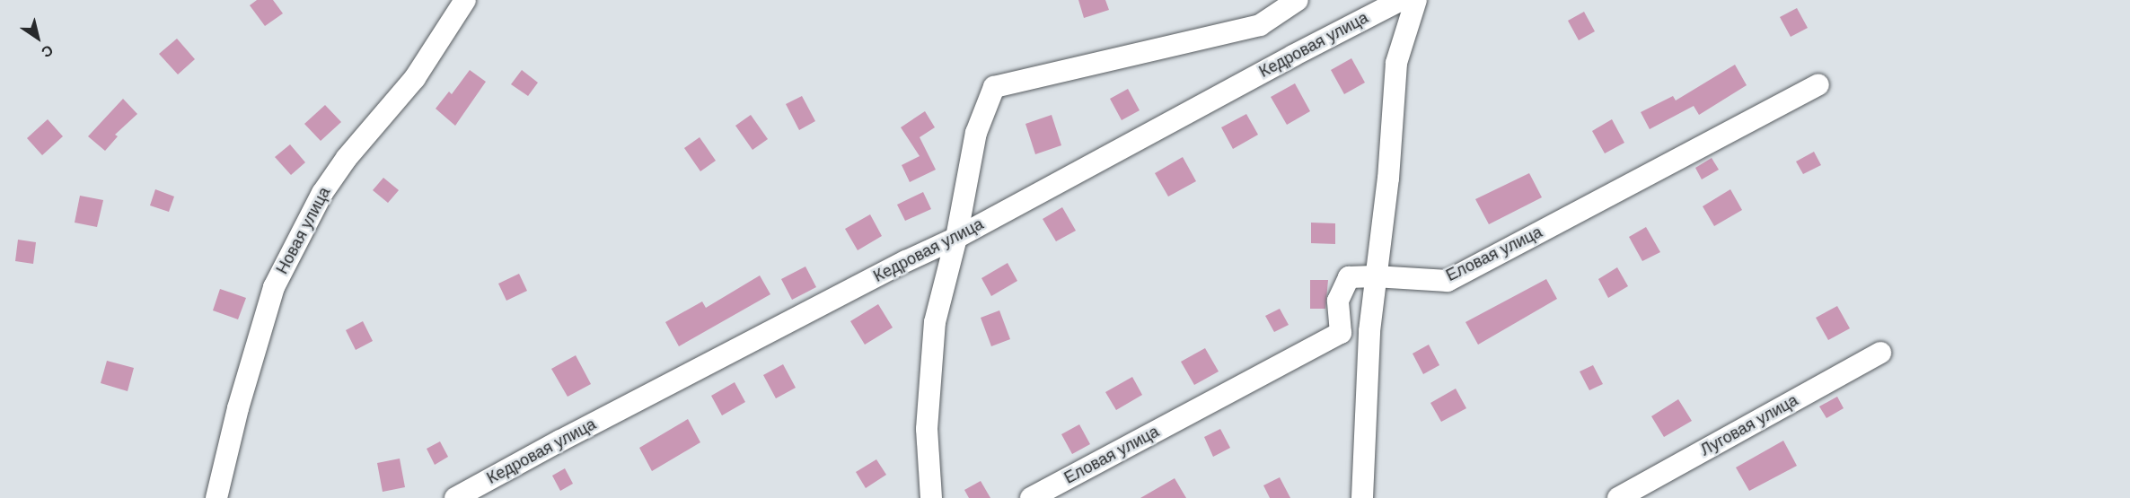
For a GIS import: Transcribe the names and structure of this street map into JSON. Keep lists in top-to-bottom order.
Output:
{
  "streets": {
    "street": [
      "Кедровая улица",
      "Новая улица",
      "Еловая улица",
      "Луговая улица"
    ]
  },
  "north": "bottom right"
}
